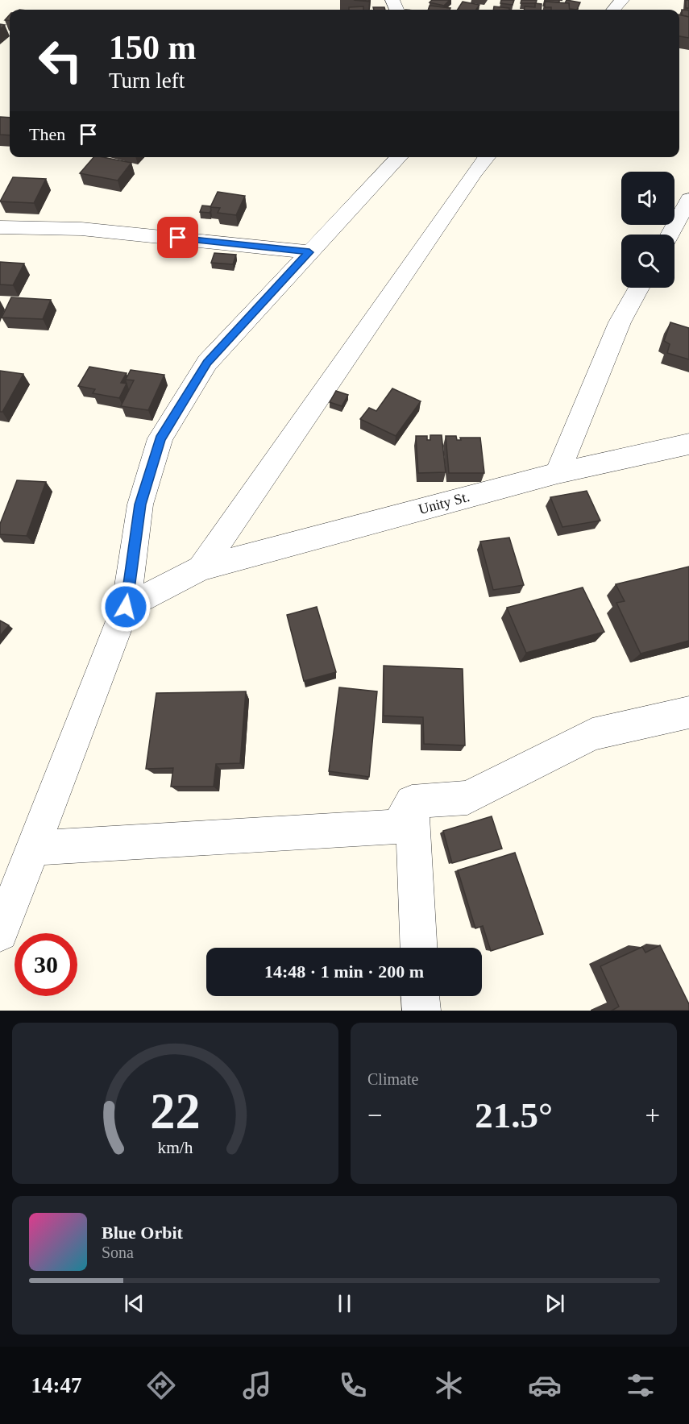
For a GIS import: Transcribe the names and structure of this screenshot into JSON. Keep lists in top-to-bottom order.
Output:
{
  "streets": {
    "street": ["Unity St."]
  },
  "page": {
    "turn": ["150 m", "Turn left"],
    "then": "Then",
    "limit": "30",
    "trip": "14:48 · 1 min · 200 m",
    "tile": "Climate",
    "heat": ["−", "21.5°", "+"],
    "song": ["Blue Orbit", "Sona"],
    "tabs": "14:47",
    "gauge": ["22", "km/h"]
  }
}
